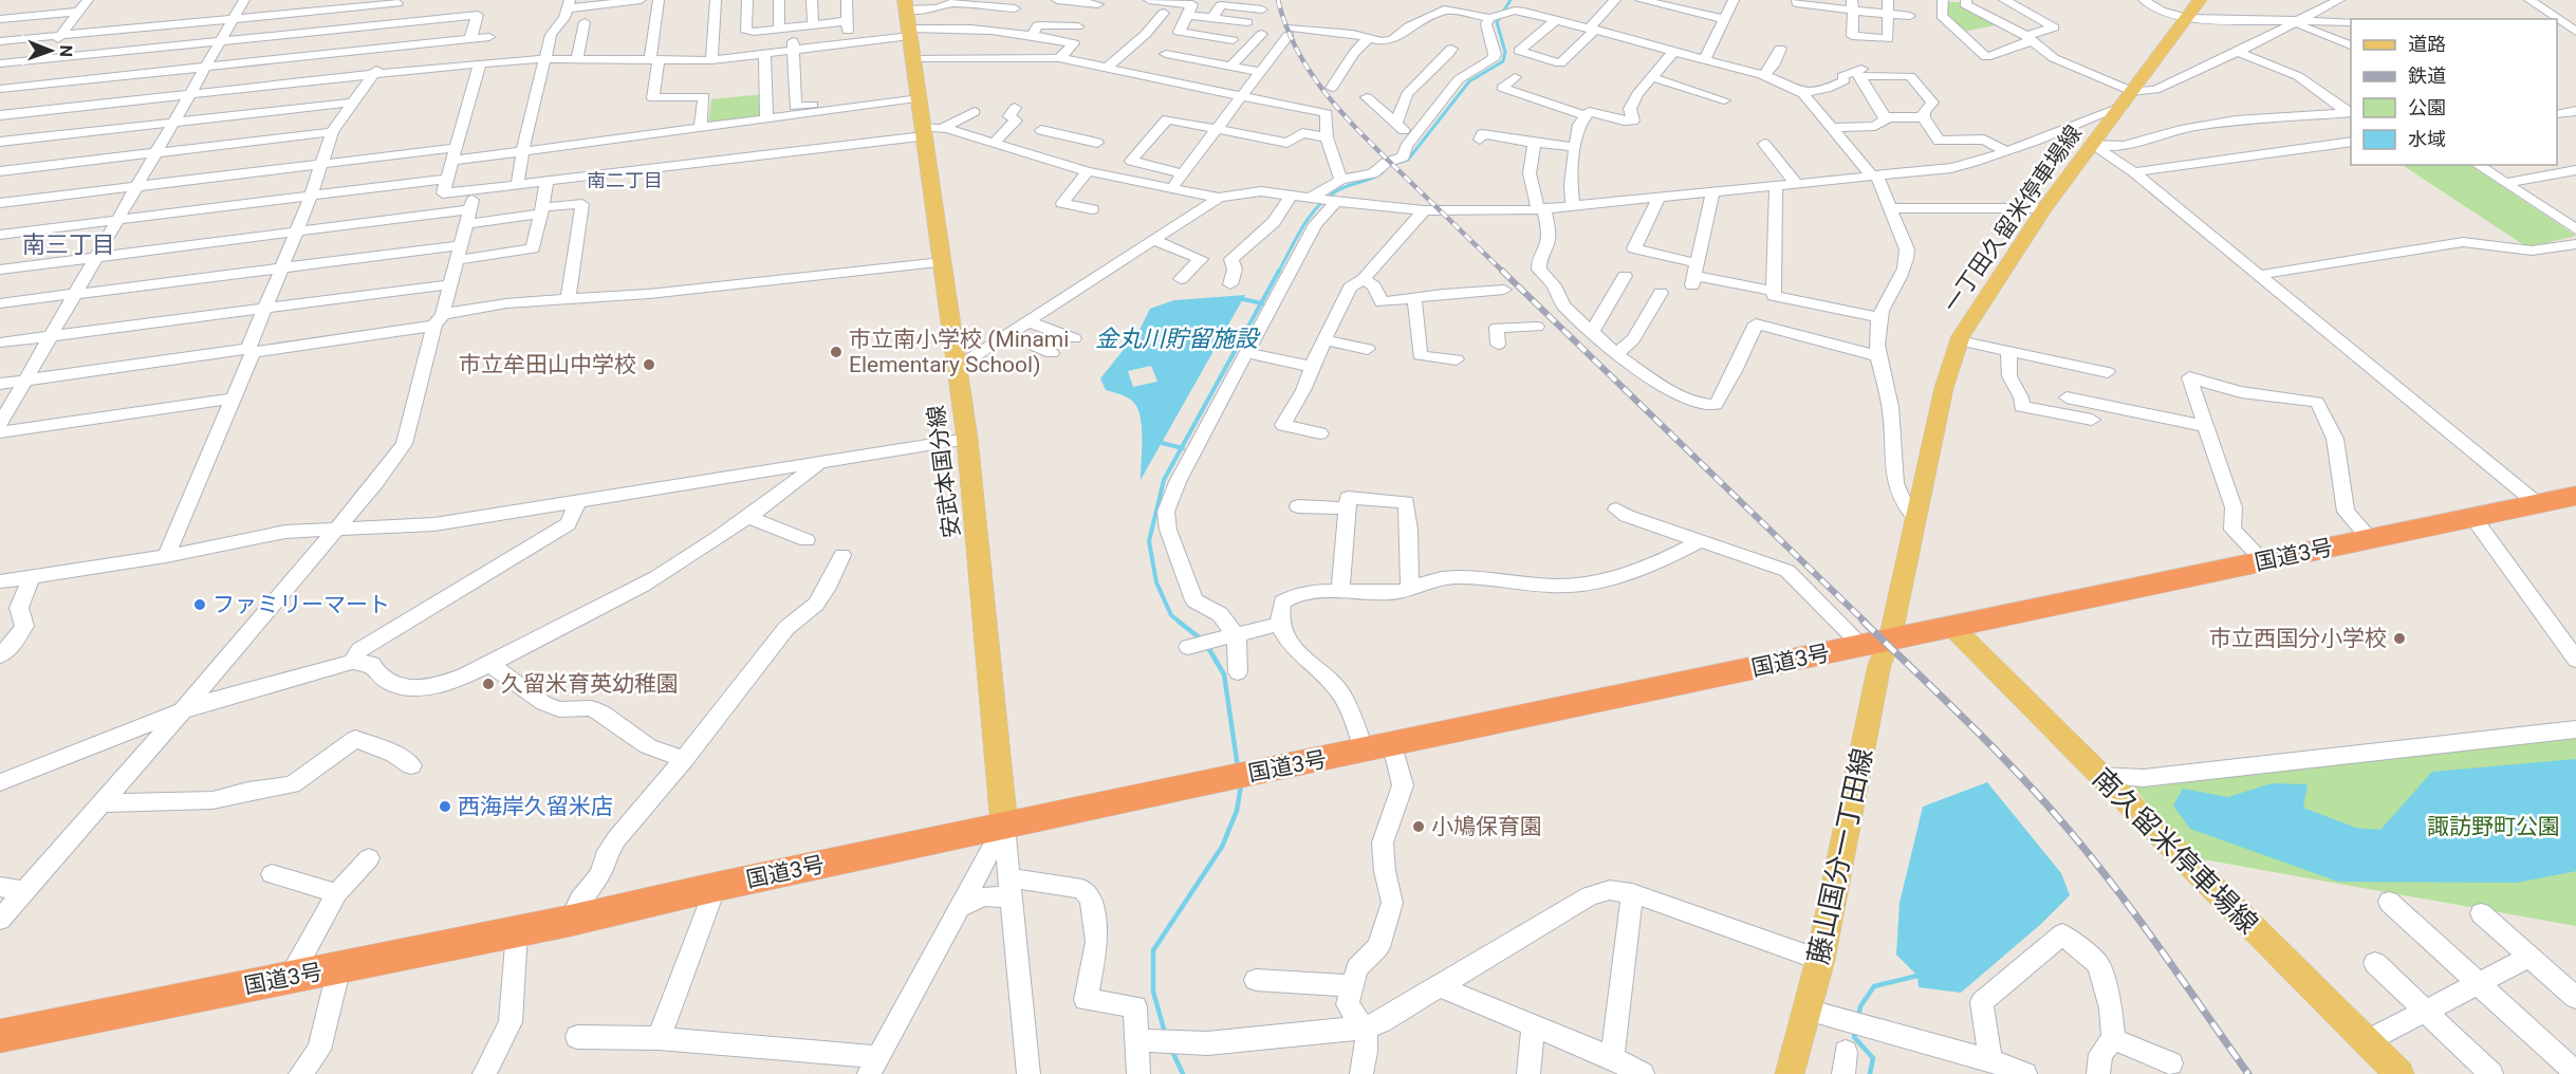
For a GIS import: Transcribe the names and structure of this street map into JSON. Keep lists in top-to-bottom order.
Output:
{
  "streets": {
    "highway": ["国道3号"],
    "main road": [
      "一丁田久留米停車場線",
      "安武本国分線",
      "南久留米停車場線",
      "藤山国分一丁田線"
    ]
  },
  "crossings": [
    ["一丁田久留米停車場線", "国道3号"],
    ["一丁田久留米停車場線", "藤山国分一丁田線"],
    ["安武本国分線", "国道3号"],
    ["国道3号", "南久留米停車場線"],
    ["国道3号", "藤山国分一丁田線"]
  ],
  "districts": ["南二丁目", "南三丁目"],
  "water": ["金丸川貯留施設"],
  "parks": ["諏訪野町公園"],
  "places": [
    "市立南小学校 (Minami Elementary School)",
    "市立牟田山中学校",
    "ファミリーマート",
    "市立西国分小学校",
    "久留米育英幼稚園",
    "西海岸久留米店",
    "小鳩保育園"
  ],
  "legend": [
    "道路",
    "鉄道",
    "公園",
    "水域"
  ],
  "north": "right"
}
